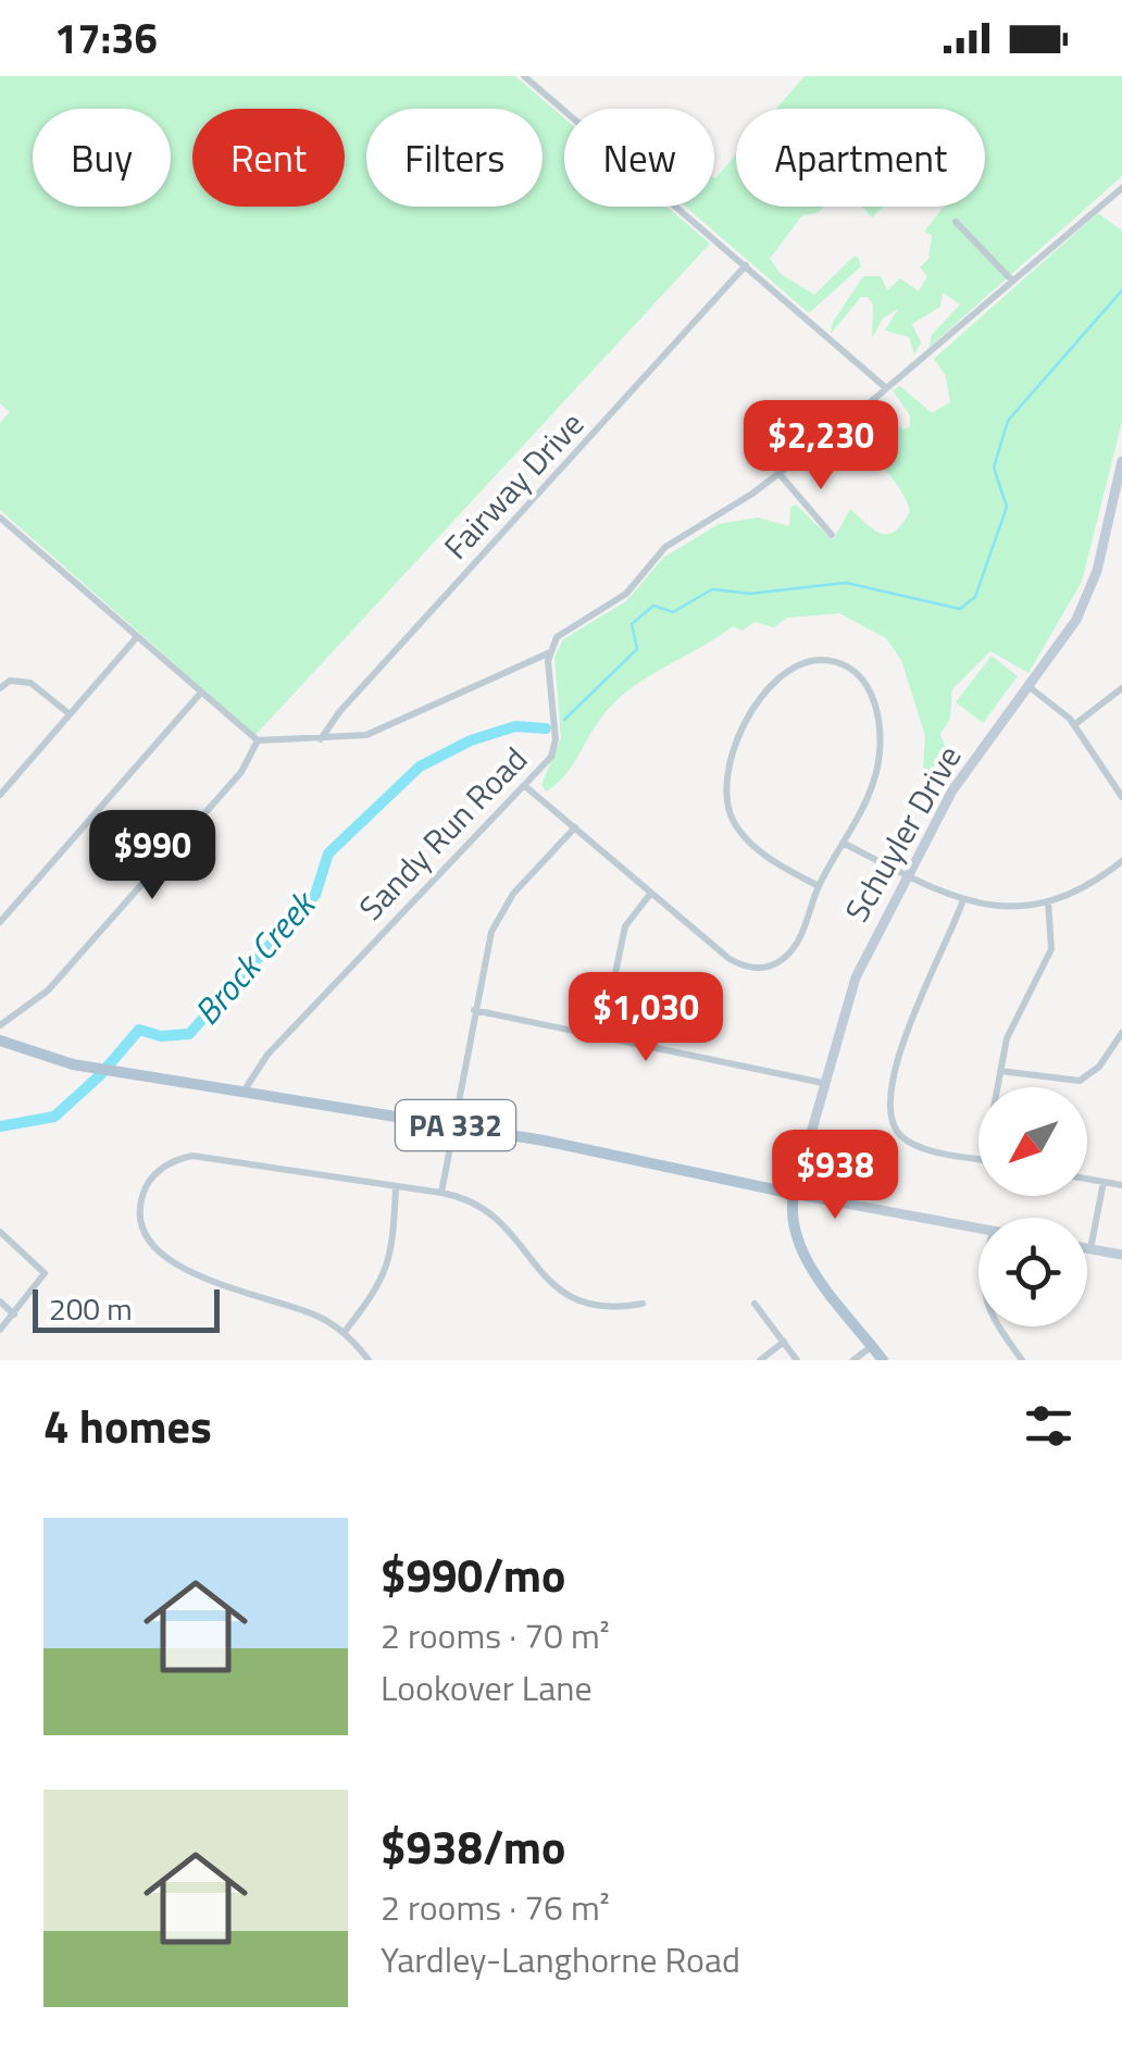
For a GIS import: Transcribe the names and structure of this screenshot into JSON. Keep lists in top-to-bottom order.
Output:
{
  "streets": {
    "main road": ["PA 332"],
    "street": ["Fairway Drive", "Sandy Run Road", "Schuyler Drive"]
  },
  "crossings": [
    ["Sandy Run Road", "PA 332"],
    ["Schuyler Drive", "PA 332"]
  ],
  "water": ["Brock Creek"],
  "scale_bar": "200 m",
  "north": "bottom left",
  "page": {
    "status": "17:36",
    "chip": [
      "Buy",
      "Rent",
      "Filters",
      "New",
      "Apartment"
    ],
    "price": [
      "$2,230",
      "$990",
      "$1,030",
      "$938"
    ],
    "scale": "200 m",
    "heading": "4 homes",
    "list": [
      {
        "name": "$990/mo",
        "note": "2 rooms · 70 m² · Lookover Lane"
      },
      {
        "name": "$938/mo",
        "note": "2 rooms · 76 m² · Yardley-Langhorne Road"
      }
    ]
  }
}
